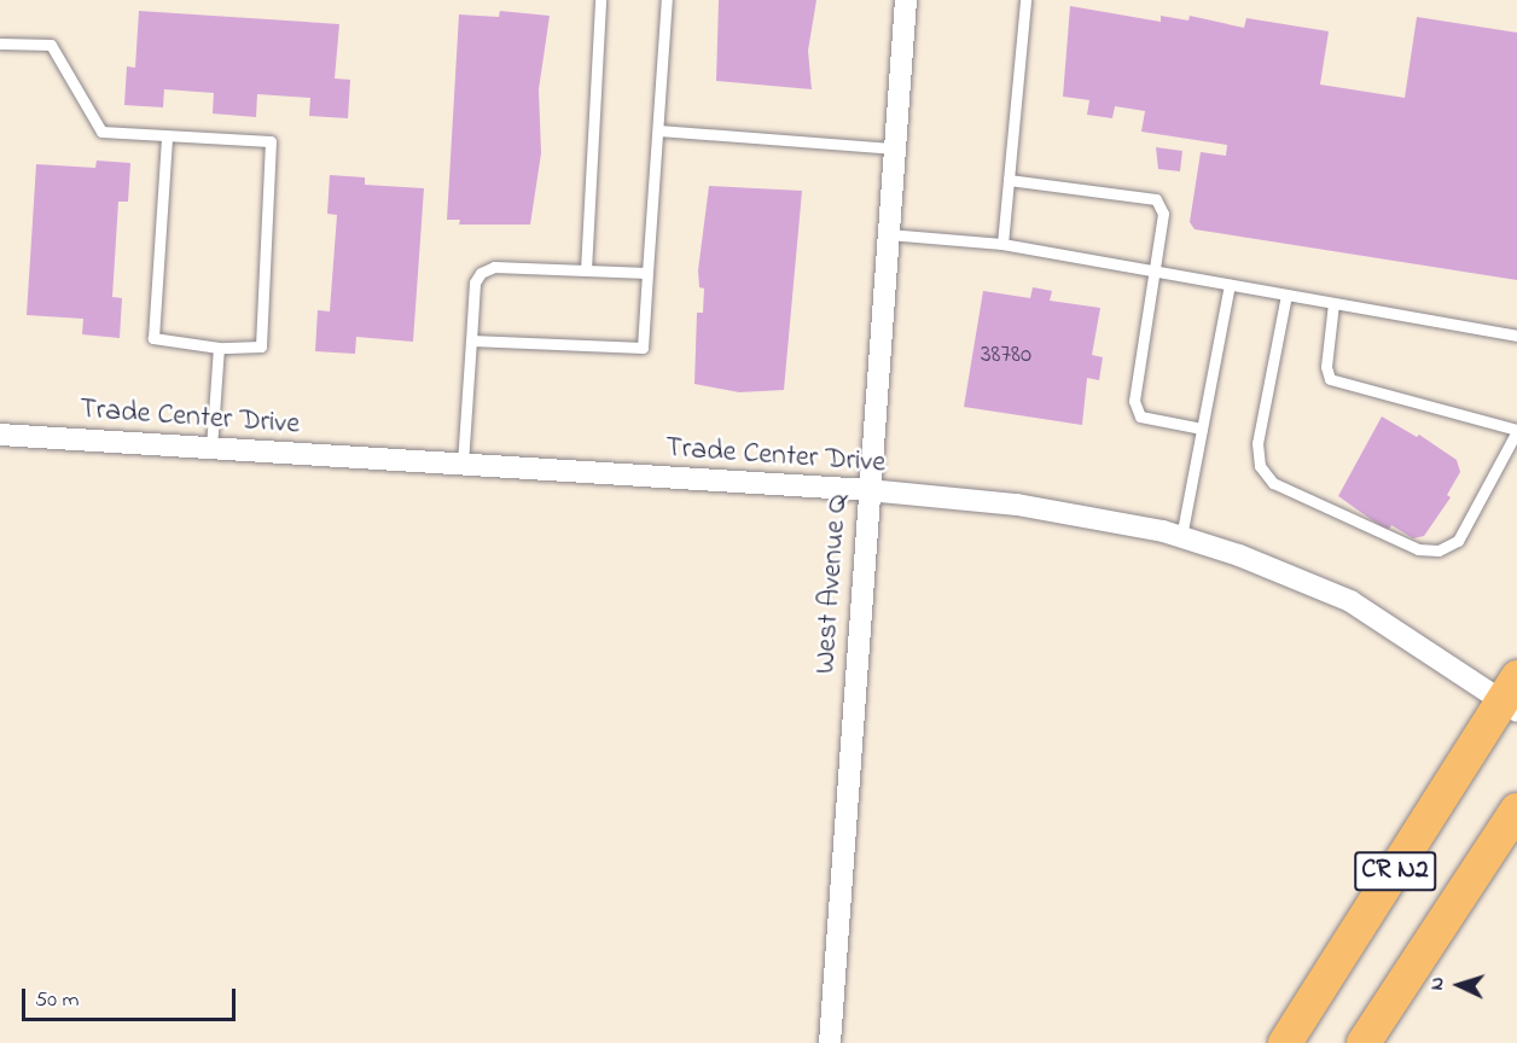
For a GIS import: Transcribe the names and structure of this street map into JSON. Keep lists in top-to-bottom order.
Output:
{
  "streets": {
    "main road": ["CR N2"],
    "street": ["Trade Center Drive", "West Avenue Q"]
  },
  "crossings": [
    ["Trade Center Drive", "West Avenue Q"],
    ["Trade Center Drive", "CR N2"]
  ],
  "house_numbers": ["38780"],
  "scale_bar": "50 m",
  "north": "left"
}
